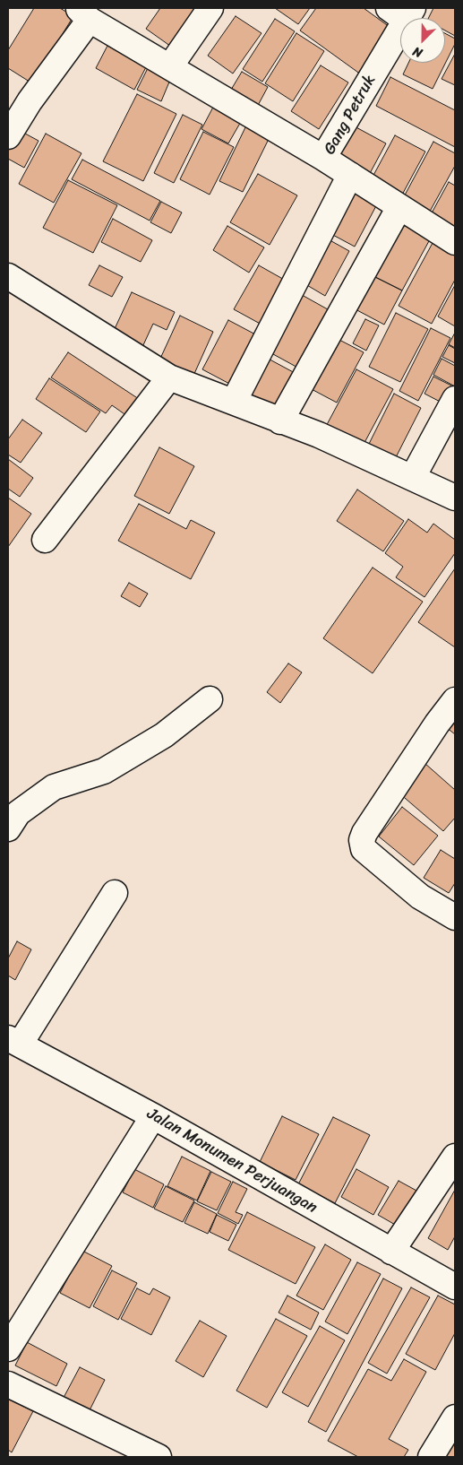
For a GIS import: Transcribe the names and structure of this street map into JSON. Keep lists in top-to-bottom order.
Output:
{
  "streets": {
    "street": ["Gang Petruk", "Jalan Monumen Perjuangan"]
  },
  "north": "bottom left"
}
